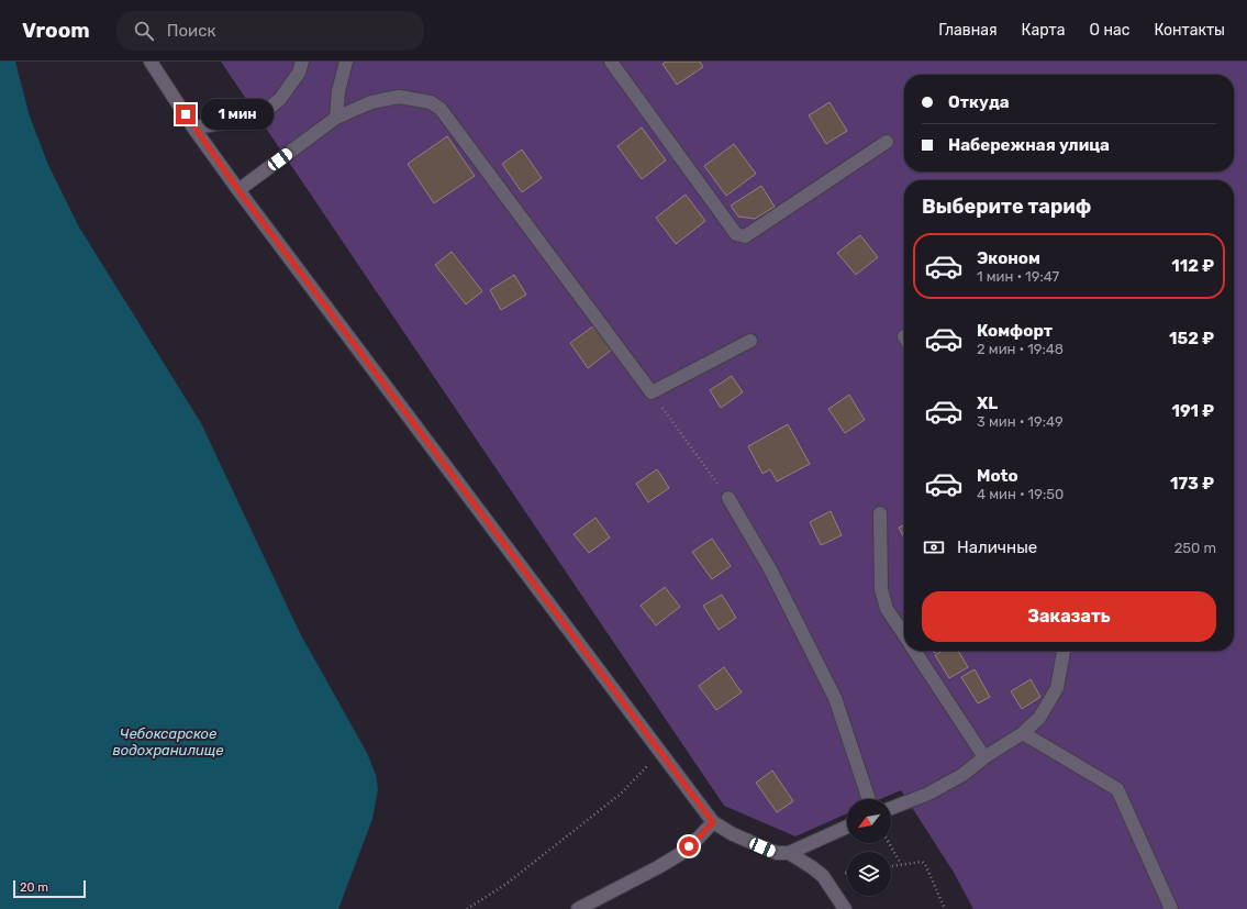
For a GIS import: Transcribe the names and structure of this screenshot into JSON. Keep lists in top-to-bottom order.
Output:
{
  "water": ["Чебоксарское водохранилище"],
  "scale_bar": "20 m",
  "north": "bottom left",
  "page": {
    "header": "Vroom",
    "search": "Поиск",
    "nav": [
      "Главная",
      "Карта",
      "О нас",
      "Контакты"
    ],
    "banner": ["Откуда", "Набережная улица"],
    "bubble": "1 мин",
    "heading": "Выберите тариф",
    "list": [
      {
        "name": "Эконом",
        "note": "1 мин · 19:47",
        "value": "112 ₽"
      },
      {
        "name": "Комфорт",
        "note": "2 мин · 19:48",
        "value": "152 ₽"
      },
      {
        "name": "XL",
        "note": "3 мин · 19:49",
        "value": "191 ₽"
      },
      {
        "name": "Moto",
        "note": "4 мин · 19:50",
        "value": "173 ₽"
      }
    ],
    "pay": ["Наличные", "250 m"],
    "buttons": "Заказать",
    "scale": "20 m"
  }
}
